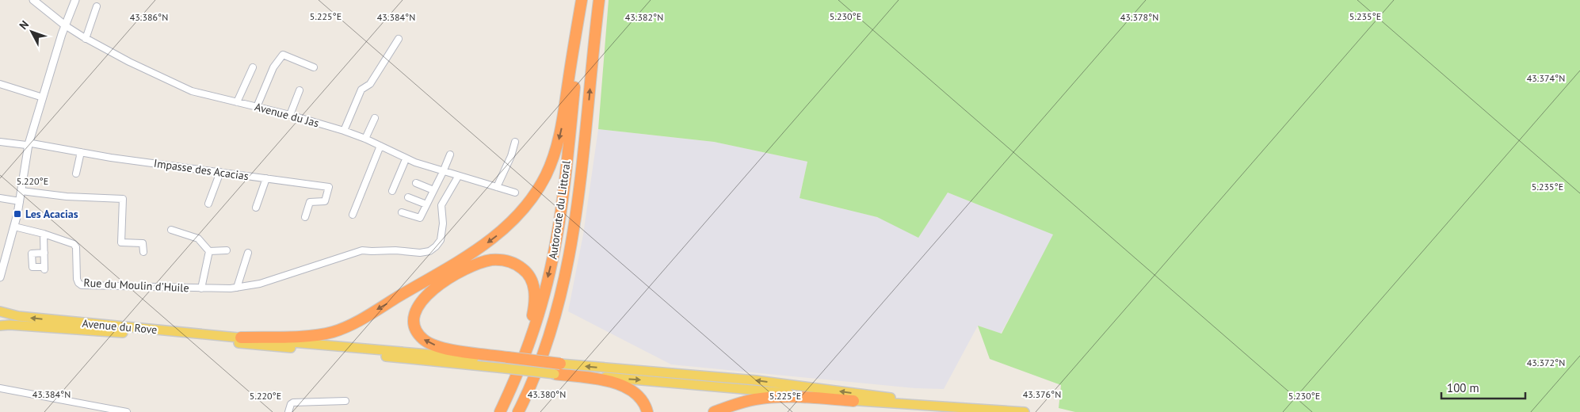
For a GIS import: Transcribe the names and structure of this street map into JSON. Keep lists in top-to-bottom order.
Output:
{
  "streets": {
    "highway": ["Autoroute du Littoral"],
    "main road": ["Avenue du Rove"],
    "street": ["Avenue du Jas", "Impasse des Acacias", "Rue du Moulin d'Huile"]
  },
  "places": {
    "transit": ["Les Acacias"]
  },
  "scale_bar": "100 m",
  "north": "top left",
  "coordinates": [
    "5.225°E",
    "5.230°E",
    "5.235°E",
    "43.386°N",
    "43.384°N",
    "43.382°N",
    "43.378°N",
    "43.374°N",
    "5.220°E",
    "43.372°N",
    "43.380°N",
    "43.376°N"
  ]
}
